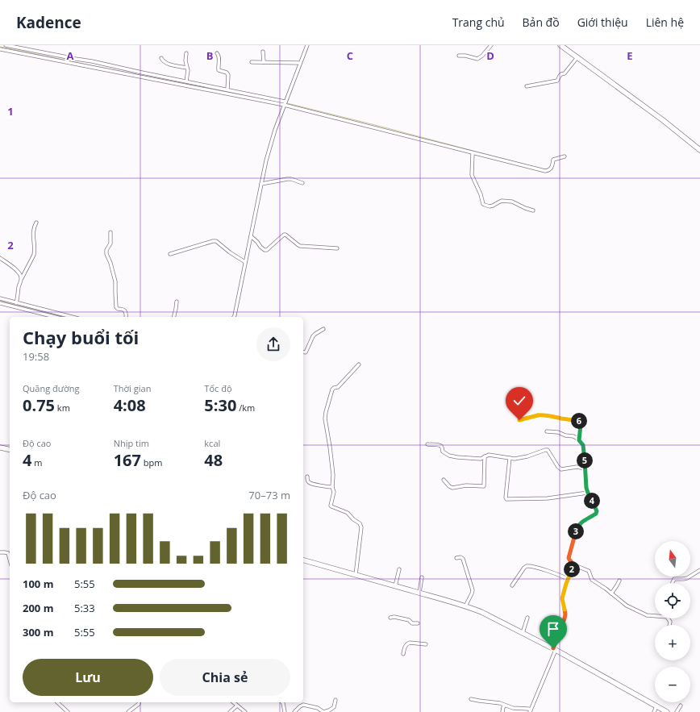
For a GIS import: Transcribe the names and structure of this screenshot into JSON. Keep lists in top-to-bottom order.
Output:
{
  "north": "top",
  "page": {
    "header": "Kadence",
    "nav": [
      "Trang chủ",
      "Bản đồ",
      "Giới thiệu",
      "Liên hệ"
    ],
    "heading": ["Chạy buổi tối", "19:58"],
    "stats": [
      ["Quãng đường", "0.75 km"],
      ["Thời gian", "4:08"],
      ["Tốc độ", "5:30 /km"],
      ["Độ cao", "4 m"],
      ["Nhịp tim", "167 bpm"],
      ["kcal", "48"]
    ],
    "pins": [
      "6",
      "5",
      "4",
      "3",
      "2"
    ],
    "chart": ["Độ cao", "70–73 m"],
    "map_buttons": ["+", "−"],
    "list": [
      {
        "name": "100 m",
        "note": "5:55"
      },
      {
        "name": "200 m",
        "note": "5:33"
      },
      {
        "name": "300 m",
        "note": "5:55"
      }
    ],
    "buttons": ["Lưu", "Chia sẻ"]
  },
  "grid": {
    "columns": [
      "A",
      "B",
      "C",
      "D",
      "E"
    ],
    "rows": ["1", "2"]
  }
}
